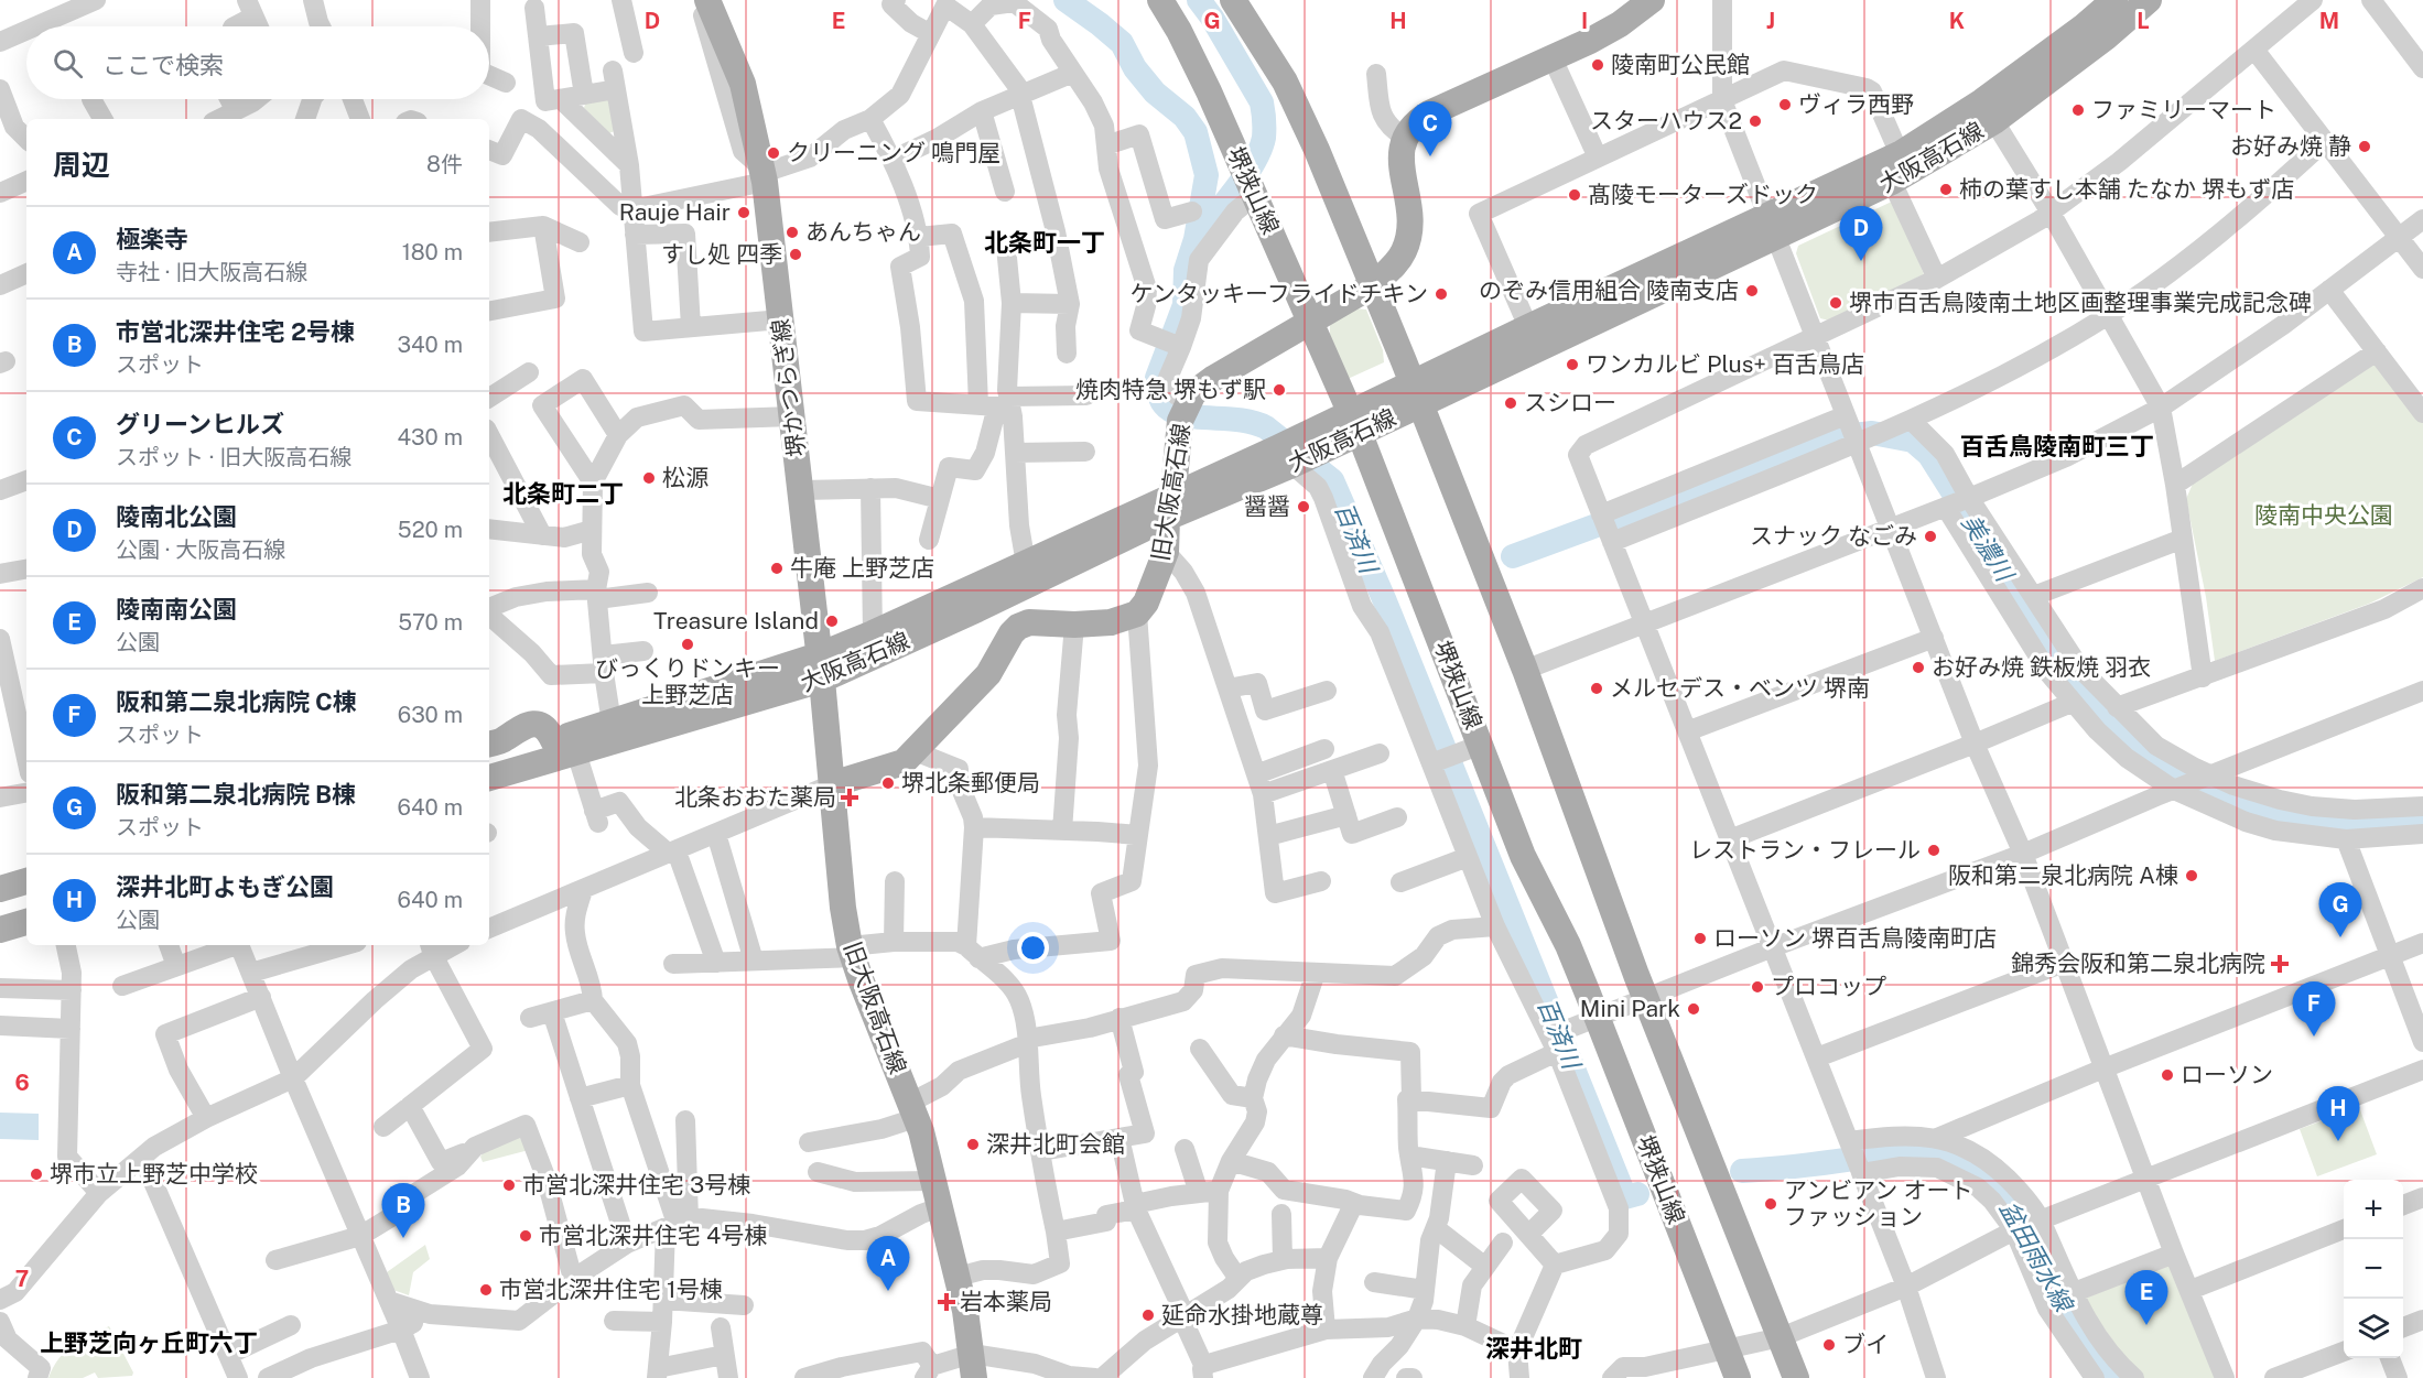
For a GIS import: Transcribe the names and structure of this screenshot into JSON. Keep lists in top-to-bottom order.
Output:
{
  "streets": {
    "main road": [
      "大阪高石線",
      "堺狭山線",
      "堺かつらぎ線",
      "旧大阪高石線"
    ]
  },
  "crossings": [
    ["大阪高石線", "堺狭山線"],
    ["大阪高石線", "堺かつらぎ線"],
    ["大阪高石線", "旧大阪高石線"],
    ["堺狭山線", "旧大阪高石線"],
    ["堺かつらぎ線", "旧大阪高石線"]
  ],
  "districts": [
    "北条町一丁",
    "百舌鳥陵南町三丁",
    "北条町二丁",
    "上野芝向ヶ丘町六丁",
    "深井北町"
  ],
  "water": ["百済川", "美濃川", "盆田雨水線"],
  "parks": ["陵南中央公園"],
  "places": {
    "other": [
      "陵南町公民館",
      "ヴィラ西野",
      "ファミリーマート",
      "スターハウス2",
      "お好み焼 静",
      "クリーニング 鳴門屋",
      "柿の葉すし本舗 たなか 堺もず店",
      "髙陵モーターズドック",
      "Rauje Hair",
      "あんちゃん",
      "すし処 四季",
      "のぞみ信用組合 陵南支店",
      "ケンタッキーフライドチキン",
      "堺市百舌鳥陵南土地区画整理事業完成記念碑",
      "ワンカルビ Plus+ 百舌鳥店",
      "焼肉特急 堺もず駅",
      "スシロー",
      "松源",
      "醤醤",
      "スナック なごみ",
      "牛庵 上野芝店",
      "Treasure Island",
      "びっくりドンキー 上野芝店",
      "お好み焼 鉄板焼 羽衣",
      "メルセデス・ベンツ 堺南",
      "堺北条郵便局",
      "レストラン・フレール",
      "阪和第二泉北病院 A棟",
      "ローソン 堺百舌鳥陵南町店",
      "プロコップ",
      "Mini Park",
      "ローソン",
      "深井北町会館",
      "堺市立上野芝中学校",
      "市営北深井住宅 3号棟",
      "アンビアン オート ファッション",
      "市営北深井住宅 4号棟",
      "市営北深井住宅 1号棟",
      "延命水掛地蔵尊",
      "ブイ"
    ],
    "health": ["北条おおた薬局", "錦秀会阪和第二泉北病院", "岩本薬局"]
  },
  "page": {
    "search": "ここで検索",
    "pins": [
      "C",
      "D",
      "G",
      "F",
      "H",
      "B",
      "A",
      "E"
    ],
    "heading": ["周辺", "8件"],
    "list": [
      {
        "mark": "A",
        "name": "極楽寺",
        "note": "寺社 · 旧大阪高石線",
        "value": "180 m"
      },
      {
        "mark": "B",
        "name": "市営北深井住宅 2号棟",
        "note": "スポット",
        "value": "340 m"
      },
      {
        "mark": "C",
        "name": "グリーンヒルズ",
        "note": "スポット · 旧大阪高石線",
        "value": "430 m"
      },
      {
        "mark": "D",
        "name": "陵南北公園",
        "note": "公園 · 大阪高石線",
        "value": "520 m"
      },
      {
        "mark": "E",
        "name": "陵南南公園",
        "note": "公園",
        "value": "570 m"
      },
      {
        "mark": "F",
        "name": "阪和第二泉北病院 C棟",
        "note": "スポット",
        "value": "630 m"
      },
      {
        "mark": "G",
        "name": "阪和第二泉北病院 B棟",
        "note": "スポット",
        "value": "640 m"
      },
      {
        "mark": "H",
        "name": "深井北町よもぎ公園",
        "note": "公園",
        "value": "640 m"
      }
    ],
    "map_buttons": ["+", "−"]
  },
  "grid": {
    "columns": [
      "D",
      "E",
      "F",
      "G",
      "H",
      "I",
      "J",
      "K",
      "L",
      "M"
    ],
    "rows": ["6", "7"]
  }
}
